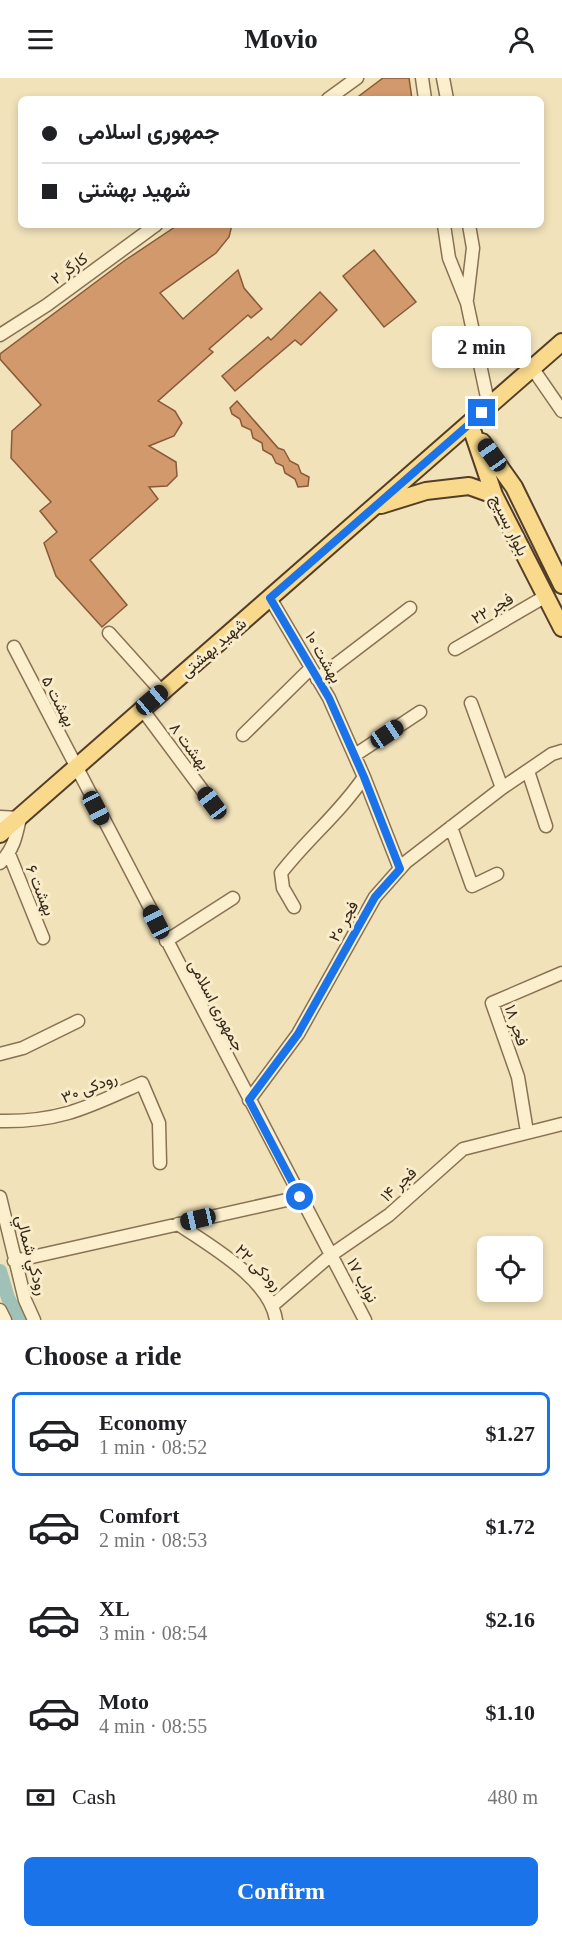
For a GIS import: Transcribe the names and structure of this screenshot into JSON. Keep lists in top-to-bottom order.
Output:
{
  "streets": {
    "main road": ["بلوار بسیج", "شهید بهشتی"],
    "street": [
      "کارگر ۲",
      "فجر ۲۲",
      "بهشت ۱۰",
      "بهشت ۵",
      "بهشت ۸",
      "بهشت ۶",
      "فجر ۲۰",
      "جمهوری اسلامی",
      "فجر ۱۸",
      "رودکی ۳۰",
      "فجر ۱۴",
      "رودکي شمالي",
      "رودکی ۲۲",
      "نواب ۱۷"
    ]
  },
  "crossings": [
    ["بلوار بسیج", "فجر ۲۲"],
    ["بلوار بسیج", "شهید بهشتی"],
    ["شهید بهشتی", "بهشت ۱۰"],
    ["شهید بهشتی", "بهشت ۵"],
    ["شهید بهشتی", "بهشت ۸"],
    ["شهید بهشتی", "جمهوری اسلامی"],
    ["بهشت ۱۰", "فجر ۲۰"],
    ["بهشت ۵", "جمهوری اسلامی"],
    ["فجر ۲۰", "جمهوری اسلامی"],
    ["جمهوری اسلامی", "فجر ۱۴"],
    ["جمهوری اسلامی", "نواب ۱۷"],
    ["فجر ۱۸", "فجر ۱۴"],
    ["فجر ۱۴", "رودکی ۲۲"],
    ["فجر ۱۴", "نواب ۱۷"]
  ],
  "page": {
    "header": "Movio",
    "banner": ["جمهوری اسلامی", "شهید بهشتی"],
    "bubble": "2 min",
    "heading": "Choose a ride",
    "list": [
      {
        "name": "Economy",
        "note": "1 min · 08:52",
        "value": "$1.27"
      },
      {
        "name": "Comfort",
        "note": "2 min · 08:53",
        "value": "$1.72"
      },
      {
        "name": "XL",
        "note": "3 min · 08:54",
        "value": "$2.16"
      },
      {
        "name": "Moto",
        "note": "4 min · 08:55",
        "value": "$1.10"
      }
    ],
    "pay": ["Cash", "480 m"],
    "buttons": "Confirm"
  }
}
